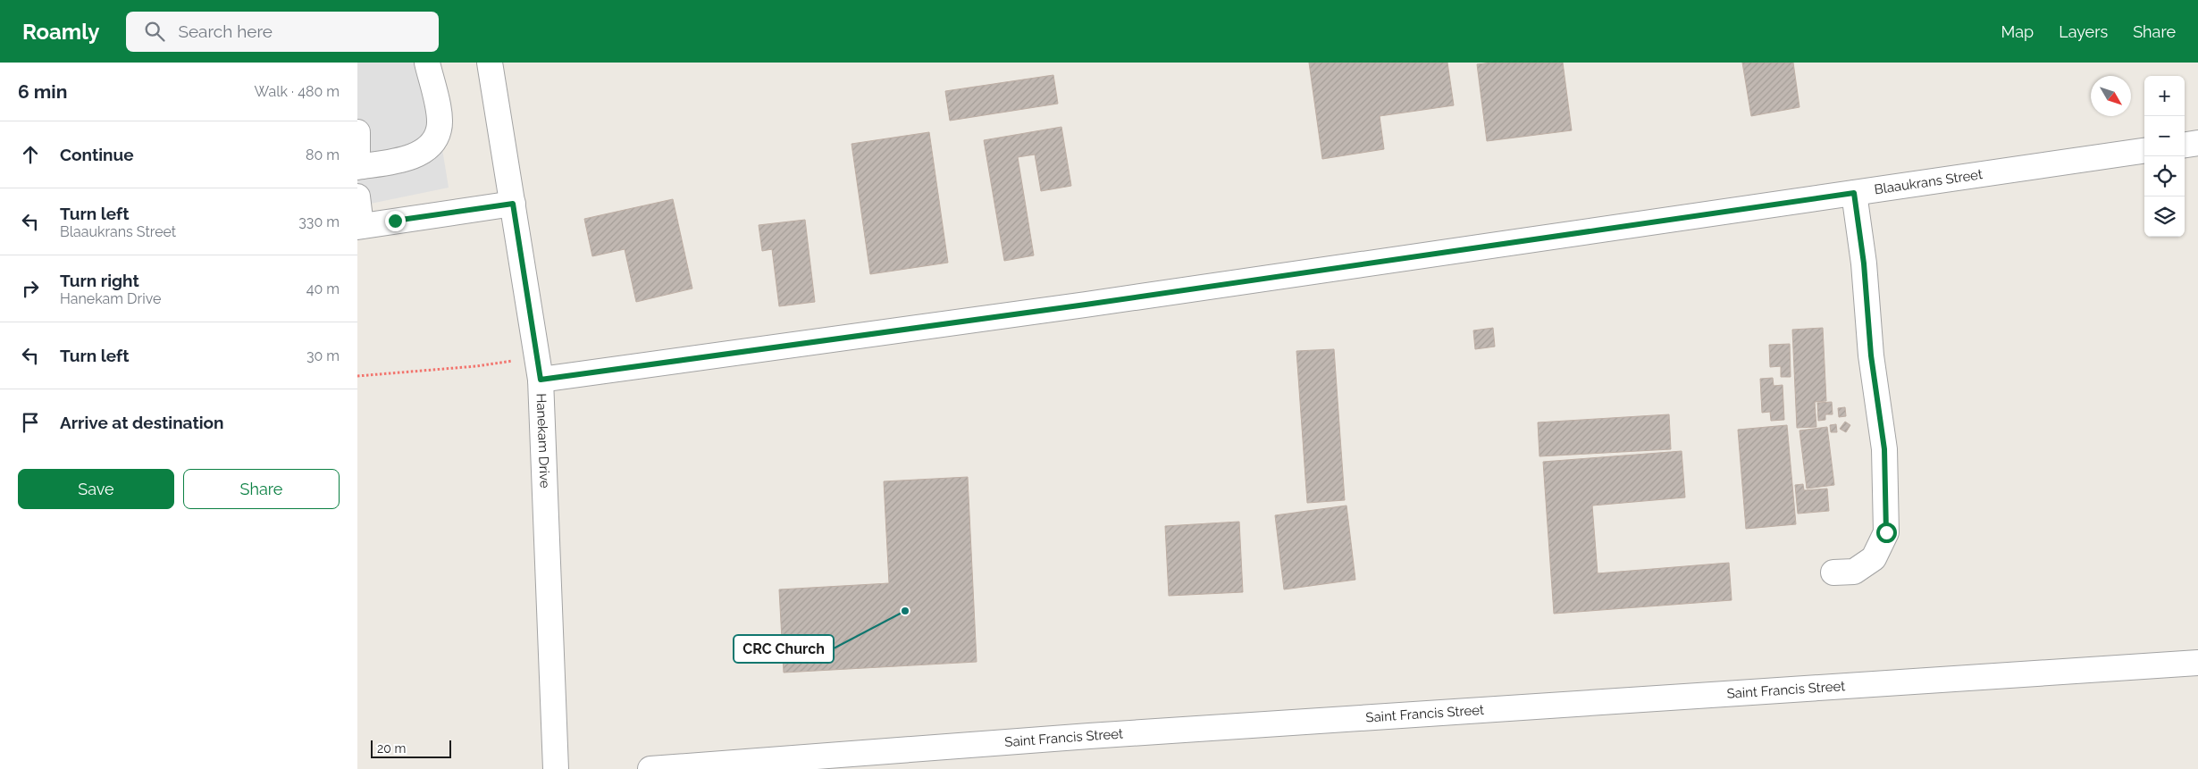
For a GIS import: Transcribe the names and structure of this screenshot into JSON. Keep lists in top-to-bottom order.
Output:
{
  "streets": {
    "street": ["Blaaukrans Street", "Hanekam Drive", "Saint Francis Street"]
  },
  "crossings": [
    ["Blaaukrans Street", "Hanekam Drive"]
  ],
  "places": ["CRC Church"],
  "scale_bar": "20 m",
  "north": "bottom right",
  "page": {
    "header": "Roamly",
    "search": "Search here",
    "nav": ["Map", "Layers", "Share"],
    "heading": ["6 min", "Walk · 480 m"],
    "map_buttons": ["+", "−"],
    "list": [
      ["Continue", "80 m"],
      ["Turn left", "Blaaukrans Street", "330 m"],
      ["Turn right", "Hanekam Drive", "40 m"],
      ["Turn left", "30 m"],
      "Arrive at destination"
    ],
    "buttons": ["Save", "Share"],
    "scale": "20 m"
  }
}
